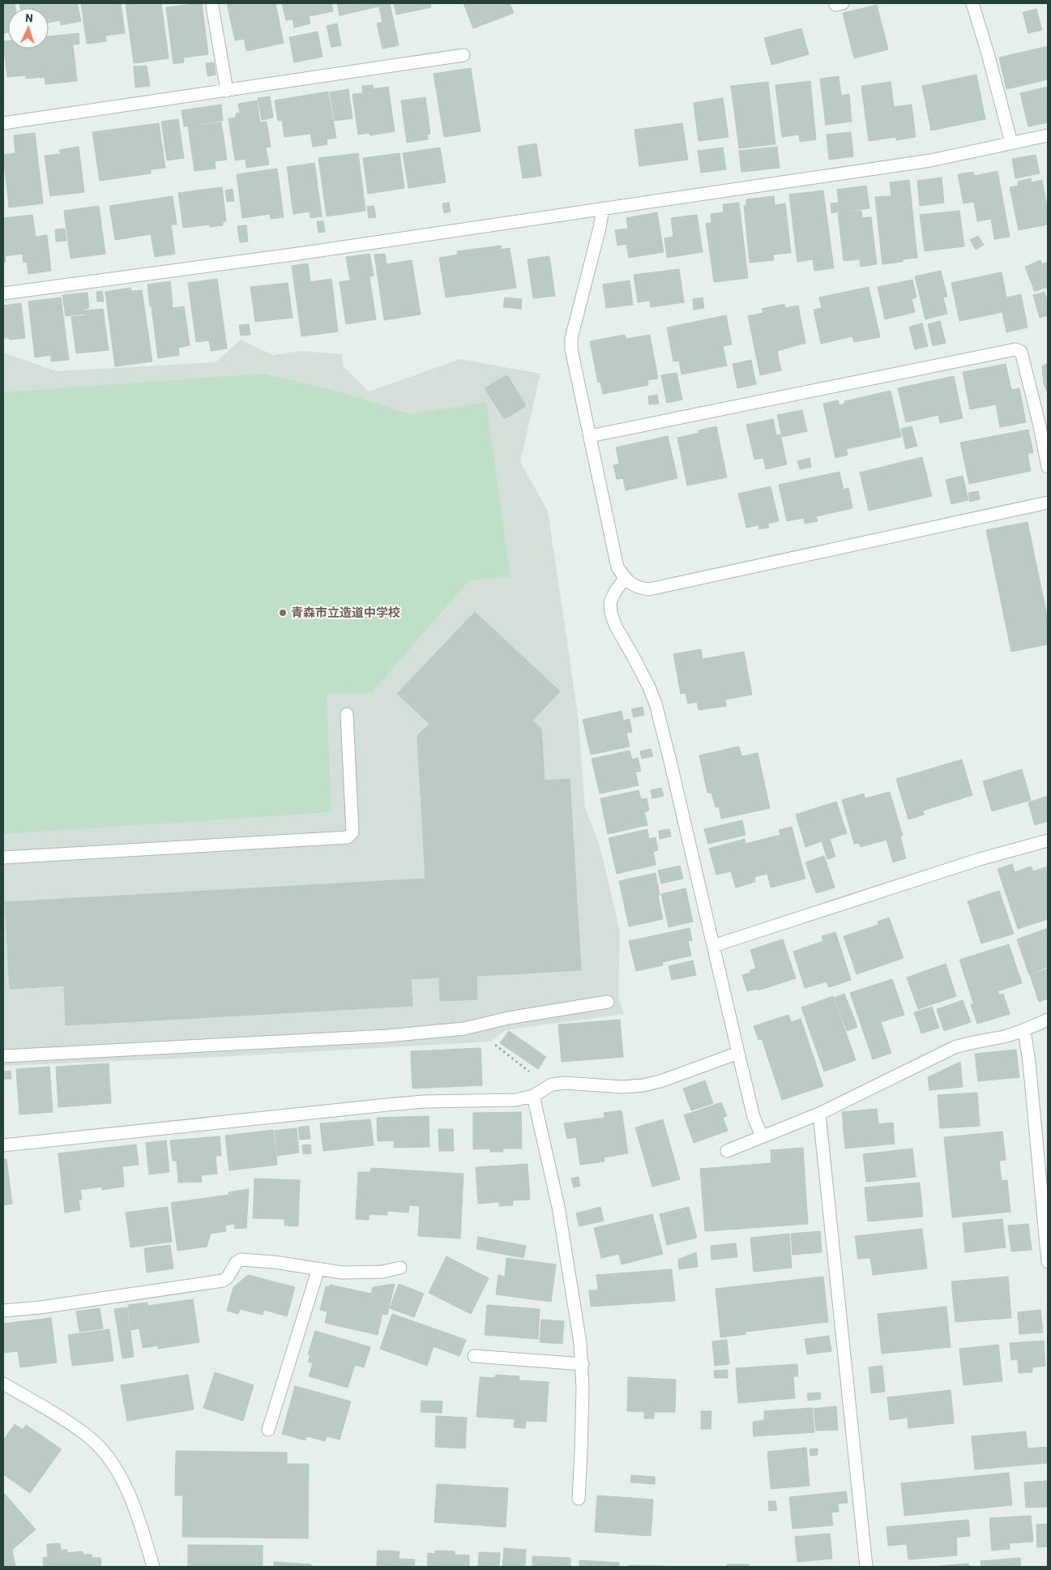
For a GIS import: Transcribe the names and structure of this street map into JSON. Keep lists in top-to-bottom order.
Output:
{
  "places": ["青森市立造道中学校"],
  "north": "top"
}
